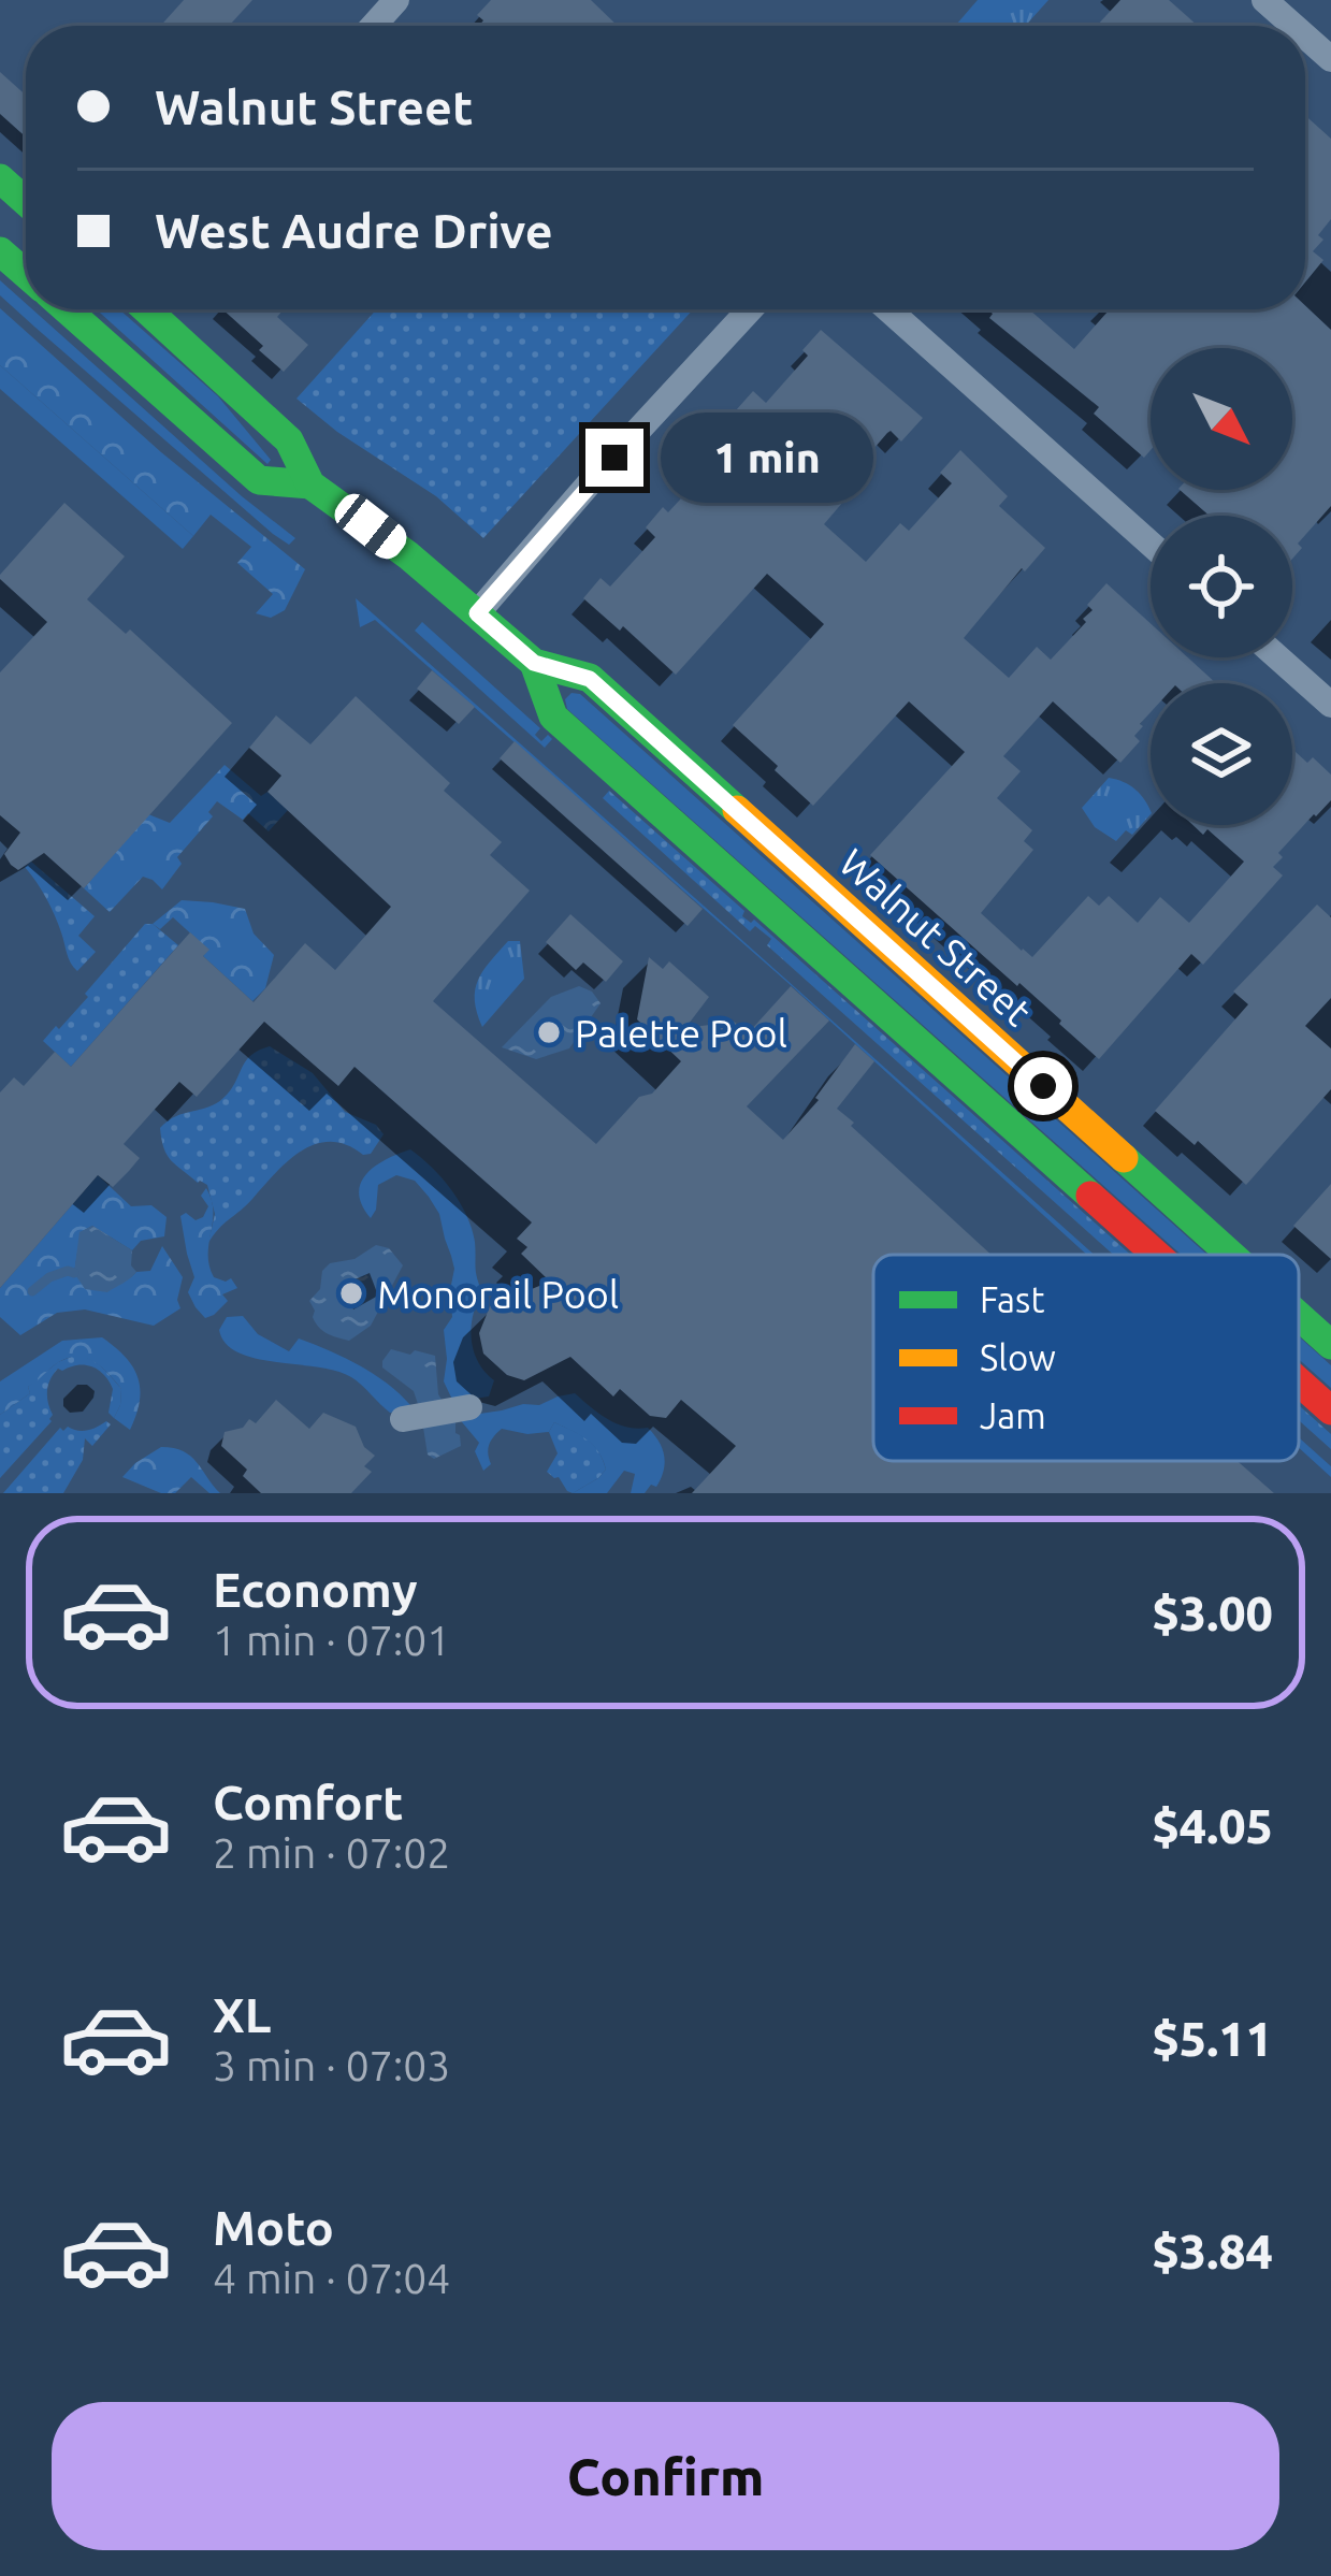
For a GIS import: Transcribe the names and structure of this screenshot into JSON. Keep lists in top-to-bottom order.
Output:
{
  "streets": {
    "street": ["Walnut Street"]
  },
  "places": ["Palette Pool", "Monorail Pool"],
  "legend": ["Fast", "Slow", "Jam"],
  "north": "bottom right",
  "page": {
    "banner": ["Walnut Street", "West Audre Drive"],
    "bubble": "1 min",
    "list": [
      {
        "name": "Economy",
        "note": "1 min · 07:01",
        "value": "$3.00"
      },
      {
        "name": "Comfort",
        "note": "2 min · 07:02",
        "value": "$4.05"
      },
      {
        "name": "XL",
        "note": "3 min · 07:03",
        "value": "$5.11"
      },
      {
        "name": "Moto",
        "note": "4 min · 07:04",
        "value": "$3.84"
      }
    ],
    "buttons": "Confirm"
  }
}
